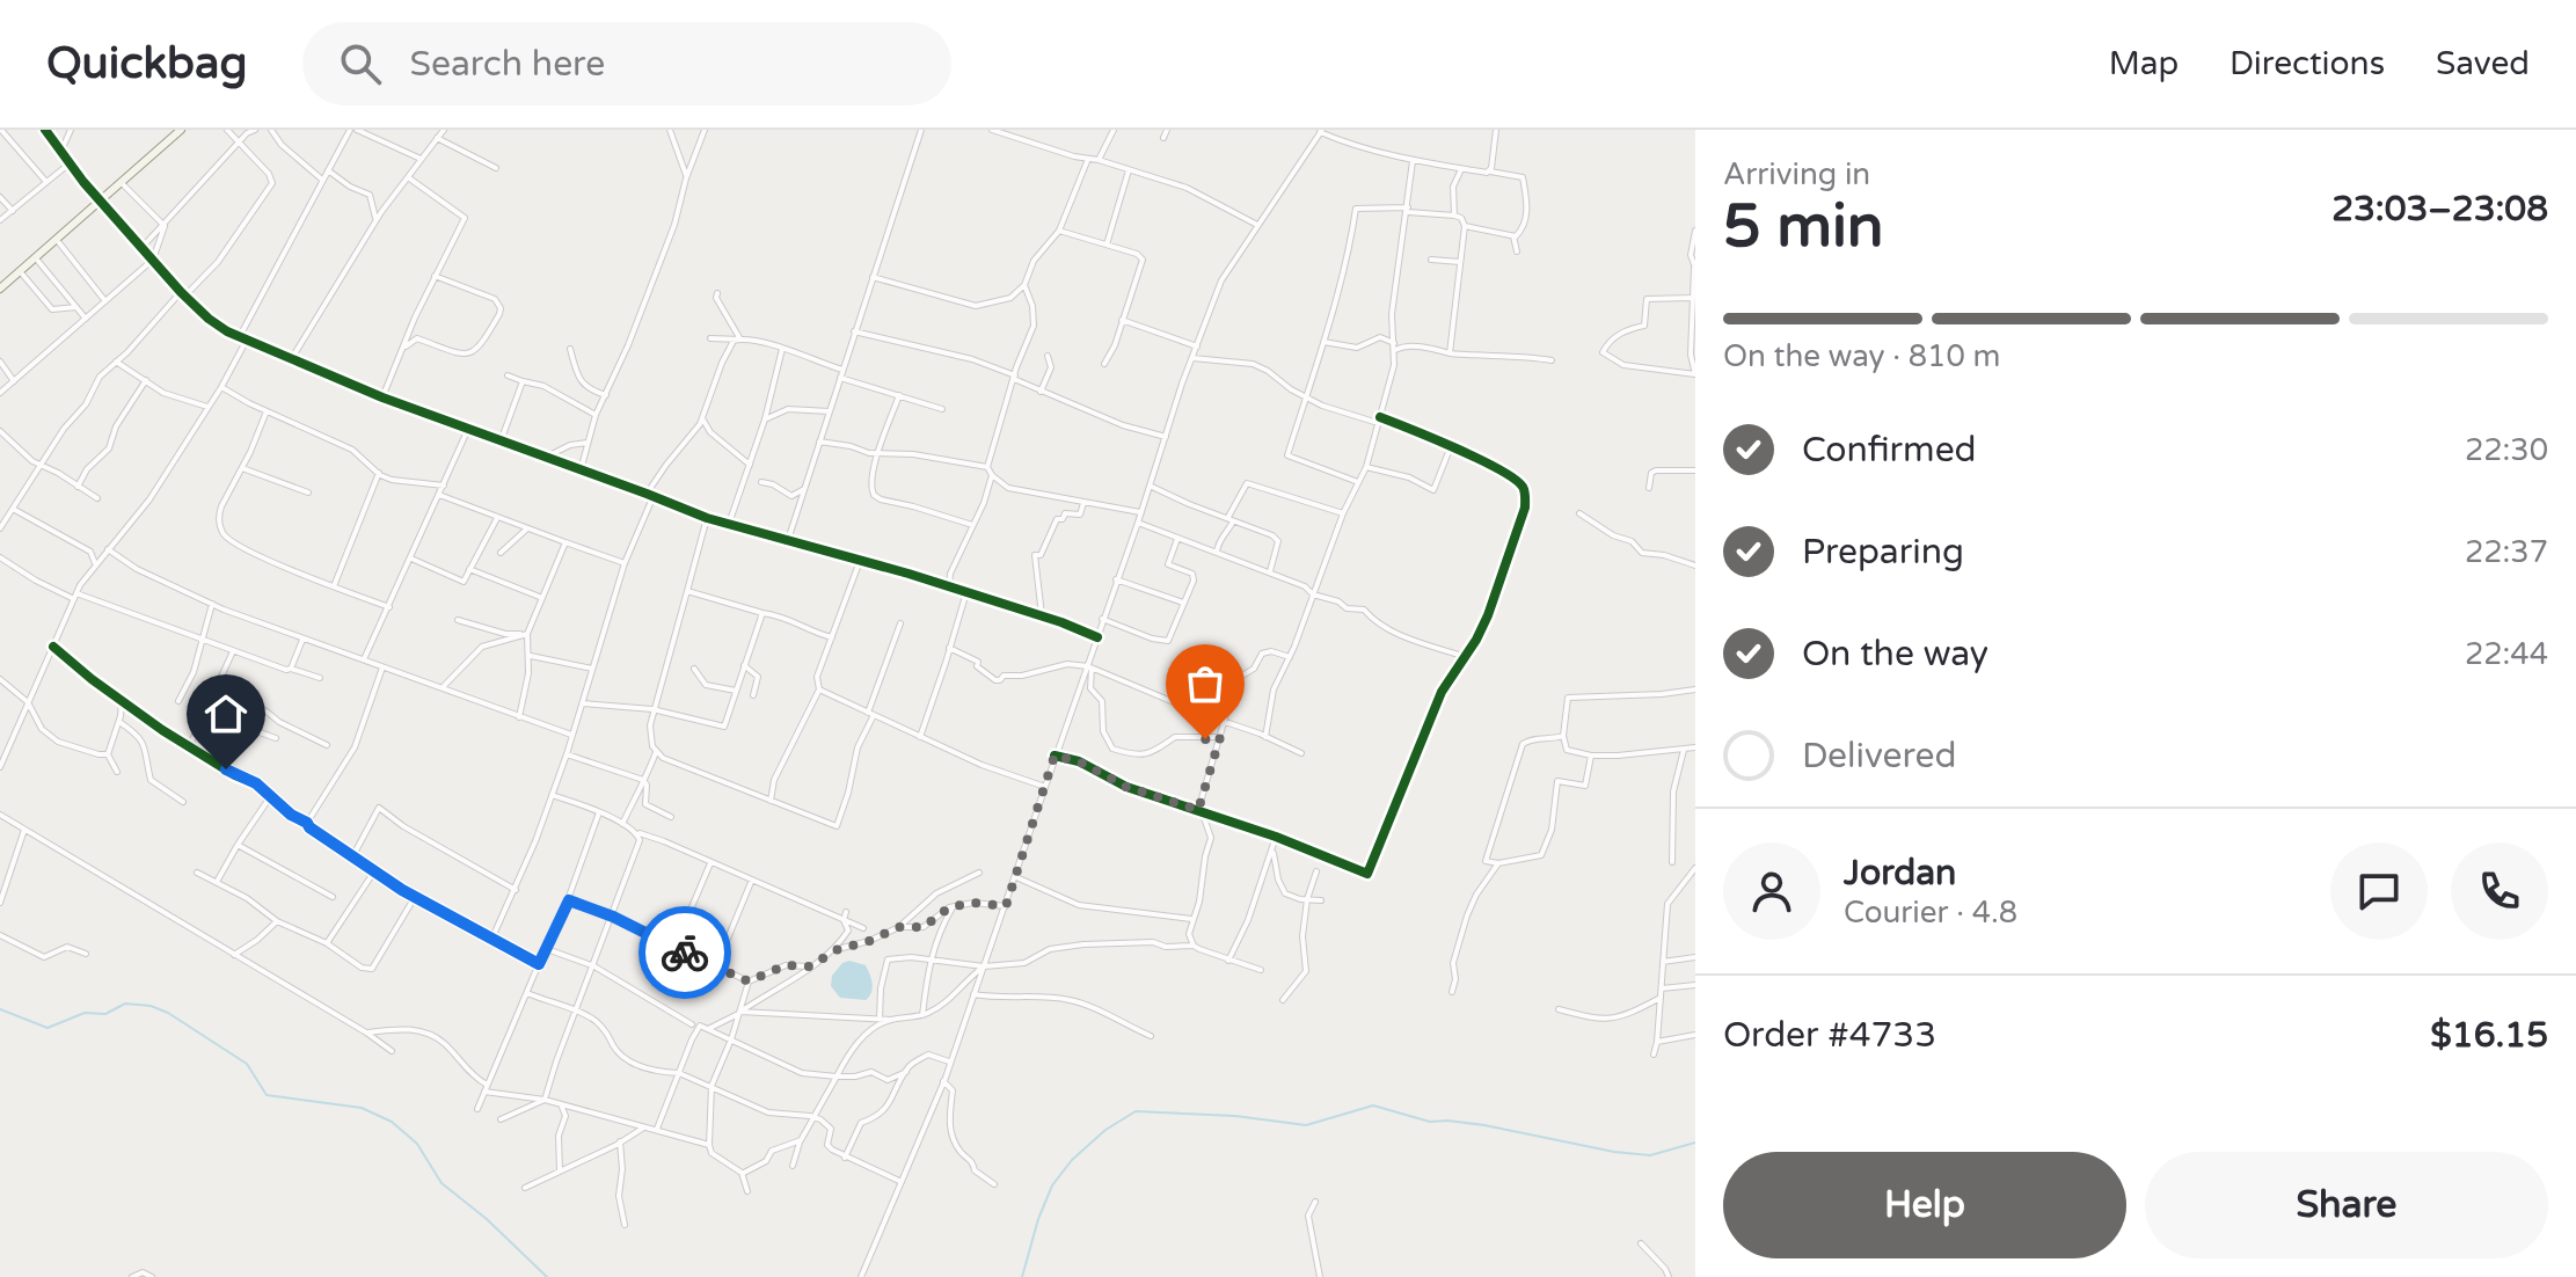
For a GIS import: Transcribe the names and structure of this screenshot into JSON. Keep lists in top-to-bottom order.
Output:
{
  "page": {
    "header": "Quickbag",
    "search": "Search here",
    "nav": ["Map", "Directions", "Saved"],
    "heading": ["5 min", "Arriving in", "23:03–23:08"],
    "panel": [
      "Jordan",
      "Courier · 4.8",
      "Order #4733",
      "$16.15"
    ],
    "bar": "On the way · 810 m",
    "list": [
      ["Confirmed", "22:30"],
      ["Preparing", "22:37"],
      ["On the way", "22:44"],
      "Delivered"
    ],
    "buttons": ["Help", "Share"]
  }
}
